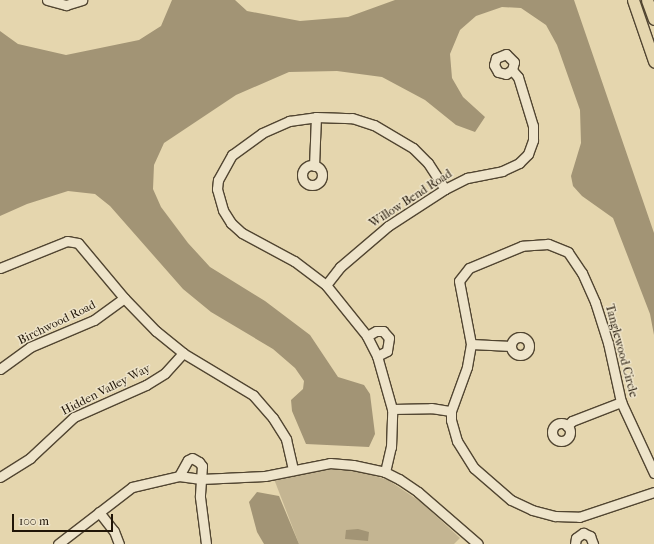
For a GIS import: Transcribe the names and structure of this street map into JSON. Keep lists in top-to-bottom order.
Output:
{
  "streets": {
    "street": [
      "Willow Bend Road",
      "Birchwood Road",
      "Tanglewood Circle",
      "Hidden Valley Way"
    ]
  },
  "scale_bar": "100 m"
}
